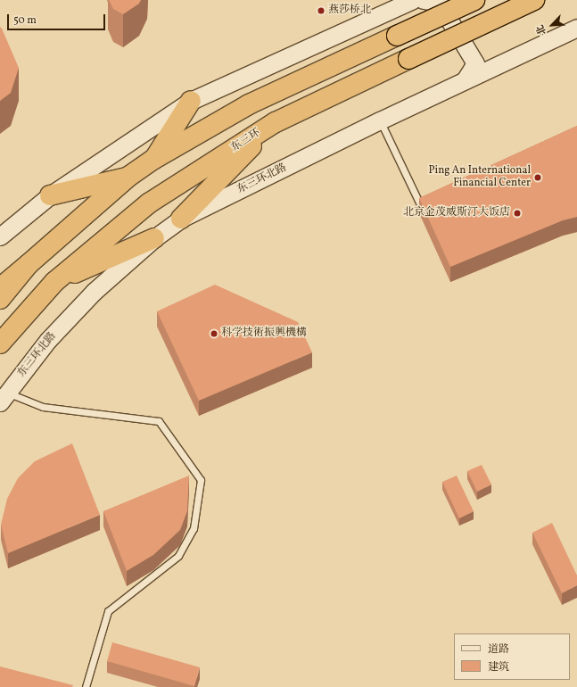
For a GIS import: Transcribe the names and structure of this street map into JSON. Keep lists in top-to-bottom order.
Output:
{
  "streets": {
    "highway": ["东三环"],
    "street": ["东三环北路"]
  },
  "places": [
    "燕莎桥北",
    "Ping An International Financial Center",
    "北京金茂威斯汀大饭店",
    "科学技術振興機構"
  ],
  "legend": ["道路", "建筑"],
  "scale_bar": "50 m",
  "north": "bottom left"
}
